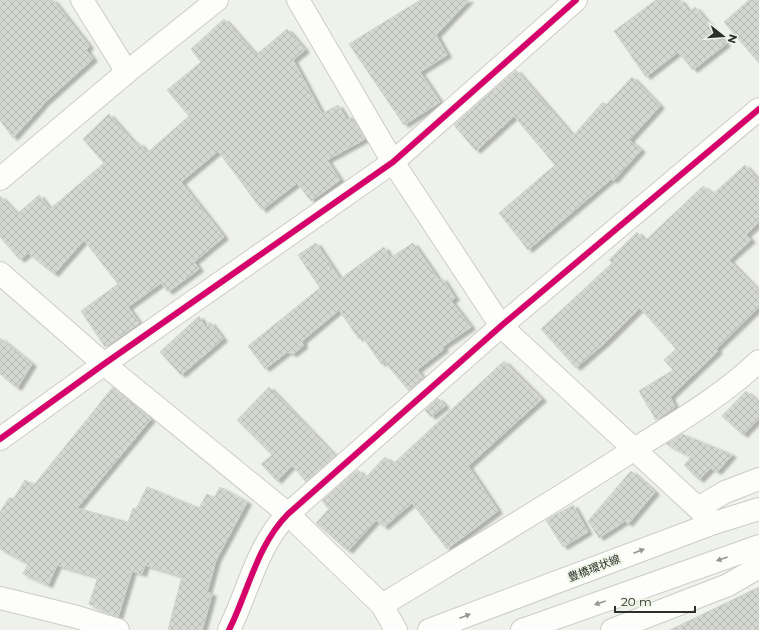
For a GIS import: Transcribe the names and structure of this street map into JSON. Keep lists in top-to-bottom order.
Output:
{
  "streets": {
    "street": ["豊橋環状線"]
  },
  "scale_bar": "20 m",
  "north": "right"
}
